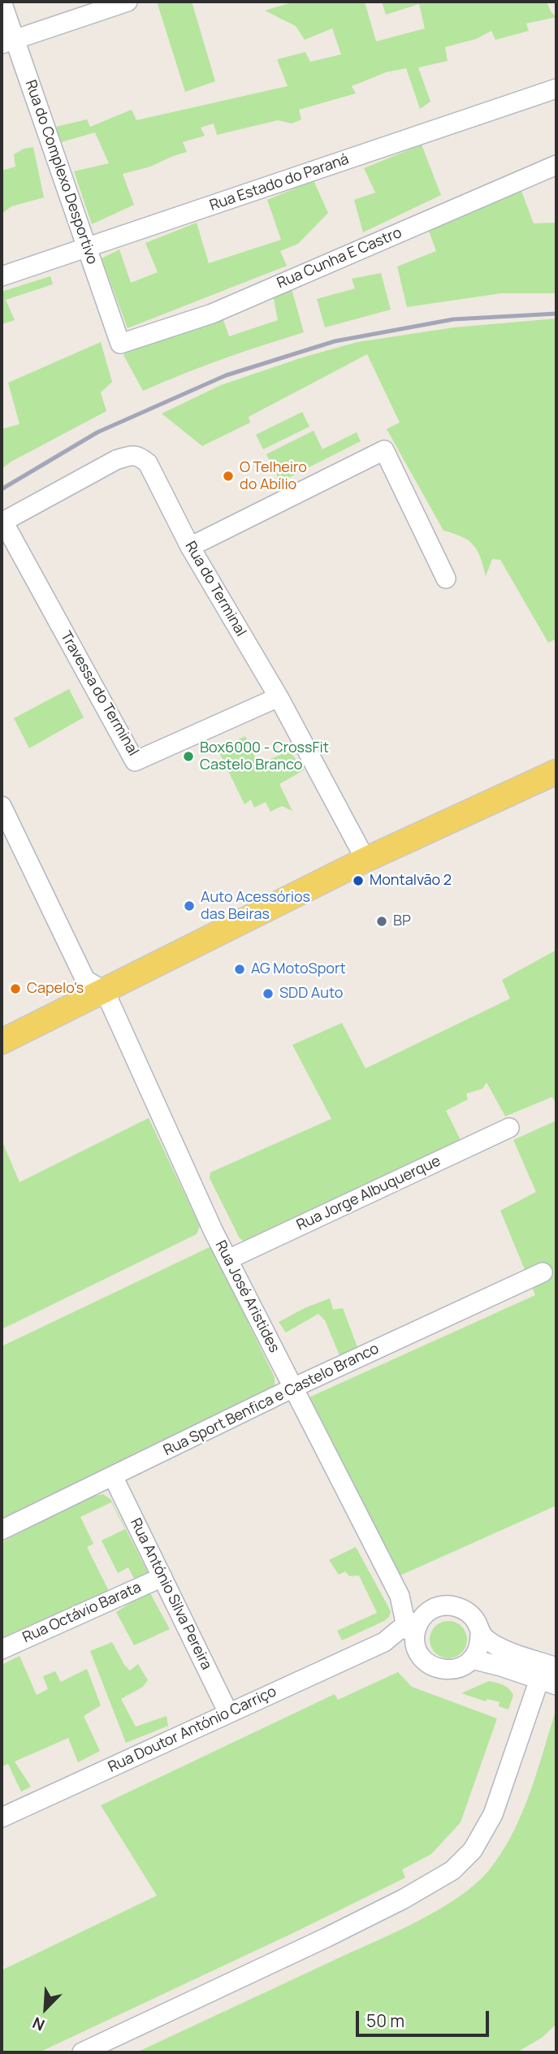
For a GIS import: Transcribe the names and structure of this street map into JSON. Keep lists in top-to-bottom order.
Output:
{
  "streets": {
    "street": [
      "Rua do Complexo Desportivo",
      "Rua Estado do Paraná",
      "Rua Cunha E Castro",
      "Rua do Terminal",
      "Travessa do Terminal",
      "Rua Jorge Albuquerque",
      "Rua José Aristides",
      "Rua Sport Benfica e Castelo Branco",
      "Rua António Silva Pereira",
      "Rua Octávio Barata",
      "Rua Doutor António Carriço"
    ]
  },
  "crossings": [
    ["Rua do Complexo Desportivo", "Rua Estado do Paraná"],
    ["Rua do Complexo Desportivo", "Rua Cunha E Castro"],
    ["Rua do Terminal", "Travessa do Terminal"],
    ["Rua Jorge Albuquerque", "Rua José Aristides"],
    ["Rua José Aristides", "Rua Sport Benfica e Castelo Branco"],
    ["Rua José Aristides", "Rua Doutor António Carriço"],
    ["Rua Sport Benfica e Castelo Branco", "Rua António Silva Pereira"],
    ["Rua António Silva Pereira", "Rua Octávio Barata"],
    ["Rua António Silva Pereira", "Rua Doutor António Carriço"]
  ],
  "places": [
    "O Telheiro do Abílio",
    "Box6000 - CrossFit Castelo Branco",
    "Montalvão 2",
    "Auto Acessórios das Beiras",
    "BP",
    "AG MotoSport",
    "Capelo's",
    "SDD Auto"
  ],
  "scale_bar": "50 m",
  "north": "bottom left"
}
